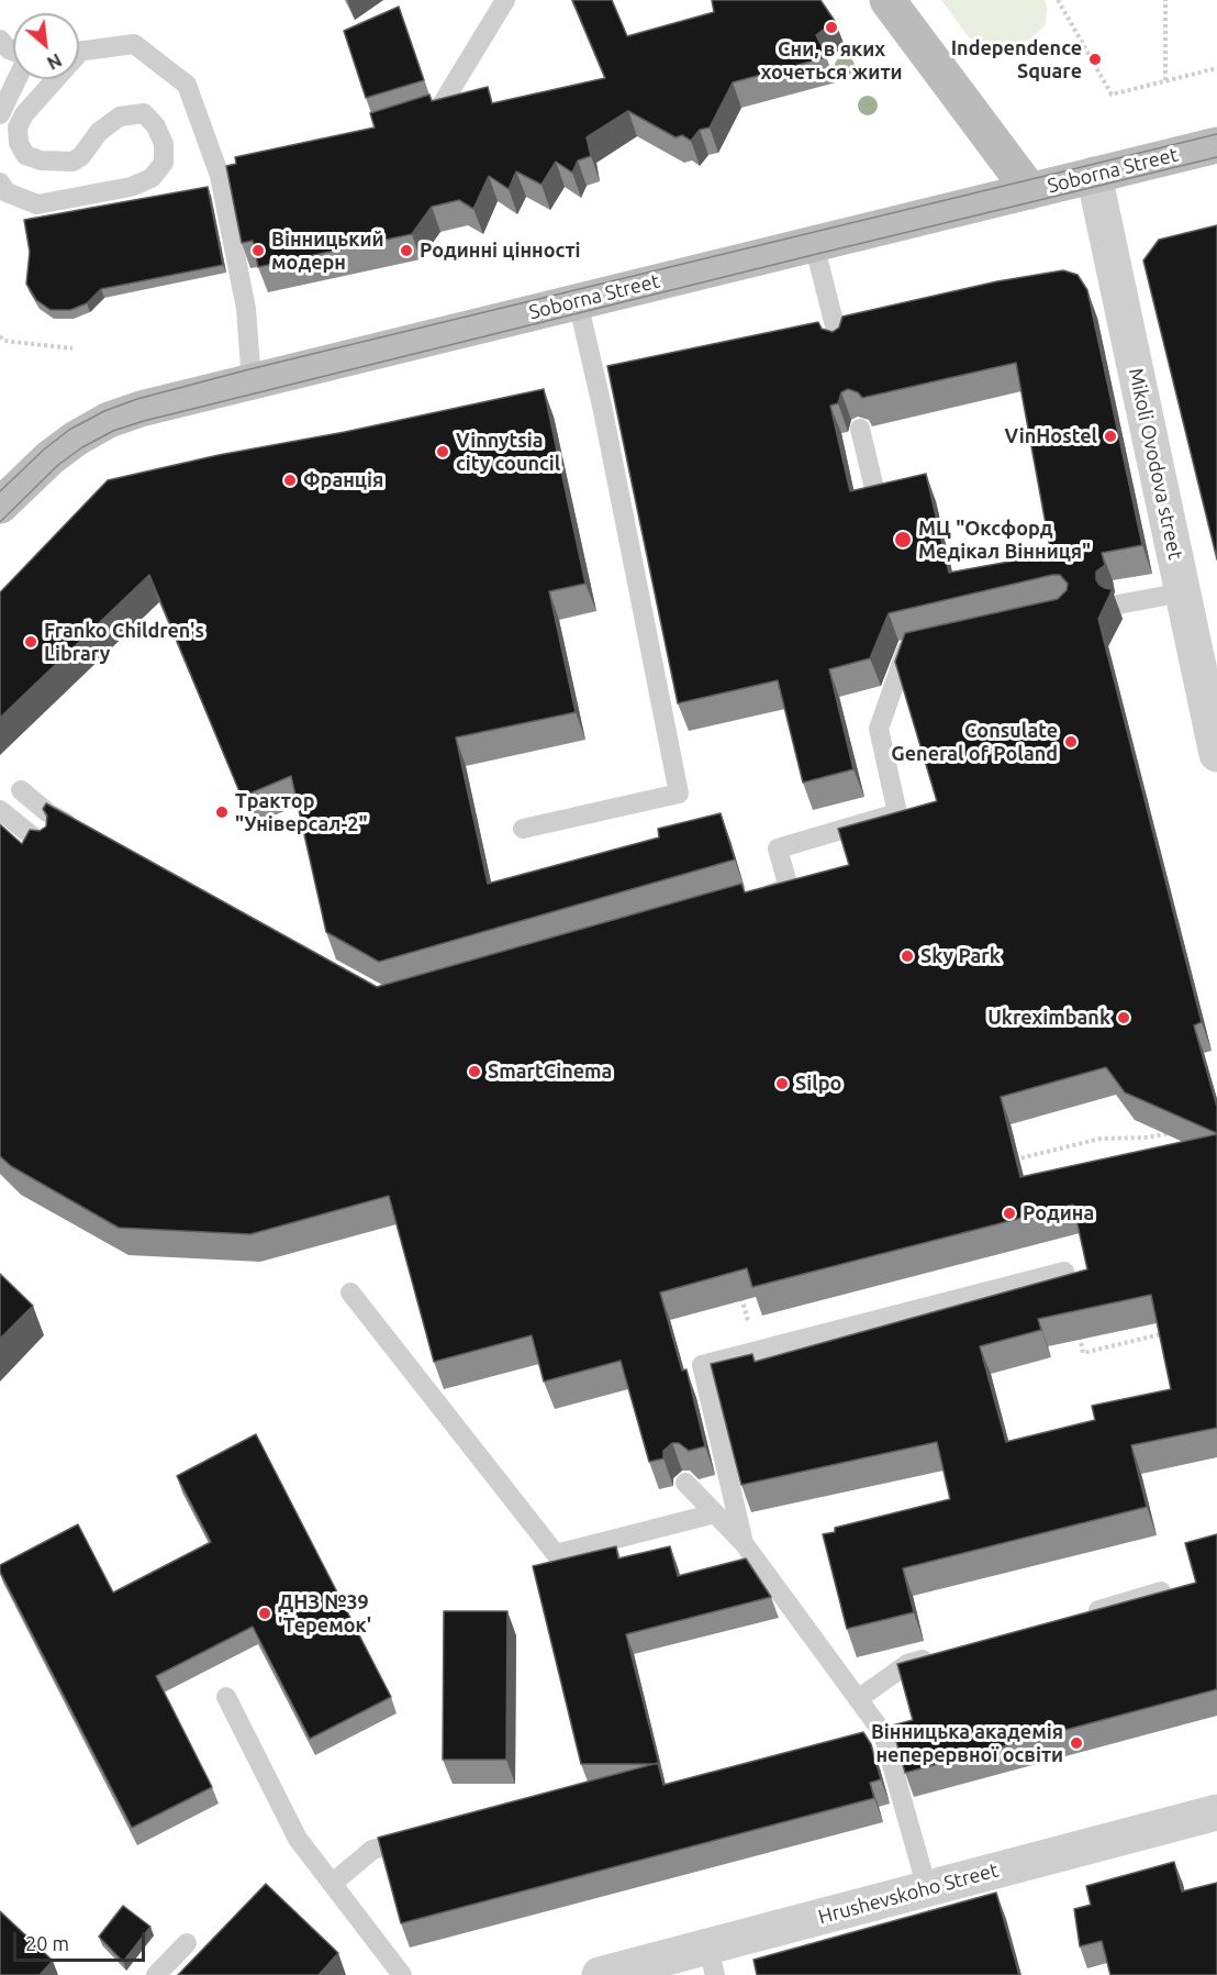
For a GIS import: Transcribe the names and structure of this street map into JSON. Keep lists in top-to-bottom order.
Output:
{
  "streets": {
    "street": ["Soborna Street", "Mikoli Ovodova street", "Hrushevskoho Street"]
  },
  "crossings": [
    ["Soborna Street", "Mikoli Ovodova street"]
  ],
  "places": [
    "Сни, в яких хочеться жити",
    "Independence Square",
    "Вінницький модерн",
    "Родинні цінності",
    "VinHostel",
    "Vinnytsia city council",
    "Франція",
    "МЦ \"Оксфорд Медікал Вінниця\"",
    "Franko Children's Library",
    "Consulate General of Poland",
    "Трактор \"Універсал-2\"",
    "Sky Park",
    "Ukreximbank",
    "SmartCinema",
    "Silpo",
    "Родина",
    "ДНЗ №39 'Теремок'",
    "Вінницька академія неперервної освіти"
  ],
  "scale_bar": "20 m",
  "north": "bottom right"
}
